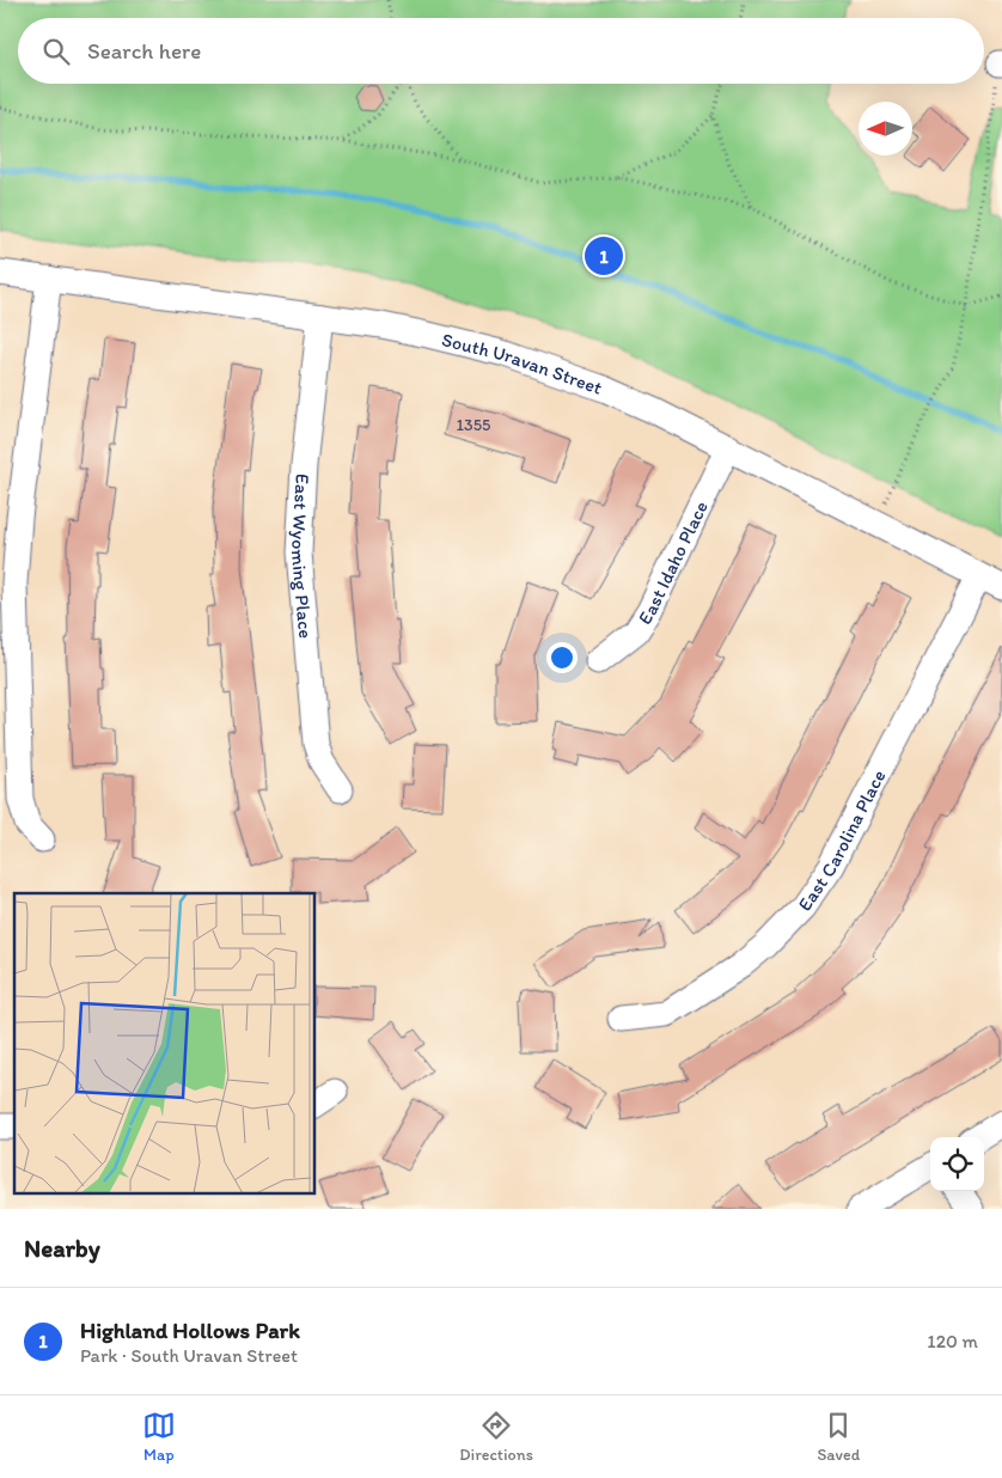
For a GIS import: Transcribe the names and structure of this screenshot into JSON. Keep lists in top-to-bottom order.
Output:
{
  "streets": {
    "street": [
      "South Uravan Street",
      "East Wyoming Place",
      "East Idaho Place",
      "East Carolina Place"
    ]
  },
  "crossings": [
    ["South Uravan Street", "East Wyoming Place"],
    ["South Uravan Street", "East Idaho Place"],
    ["South Uravan Street", "East Carolina Place"]
  ],
  "house_numbers": ["1355"],
  "north": "left",
  "page": {
    "search": "Search here",
    "pins": "1",
    "heading": "Nearby",
    "list": [
      {
        "mark": "1",
        "name": "Highland Hollows Park",
        "note": "Park · South Uravan Street",
        "value": "120 m"
      }
    ],
    "nav": ["Map", "Directions", "Saved"]
  }
}
